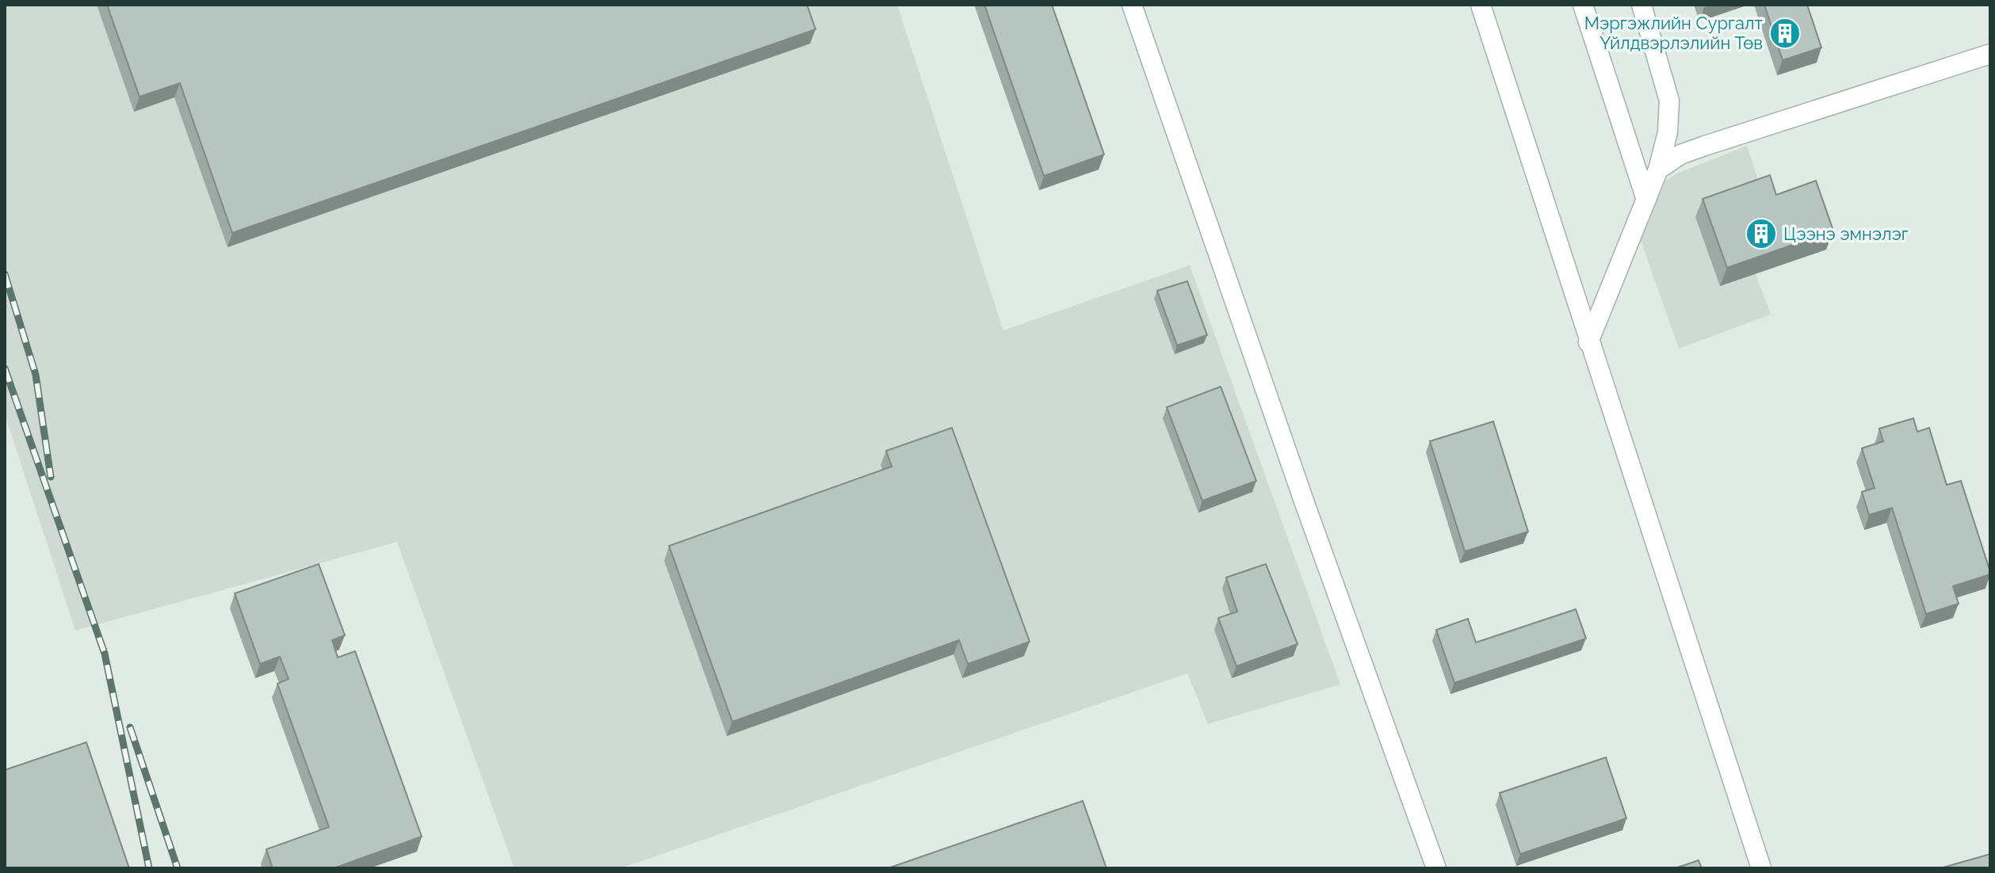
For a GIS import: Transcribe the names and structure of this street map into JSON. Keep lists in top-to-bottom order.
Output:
{
  "places": {
    "building": ["Мэргэжлийн Сургалт Үйлдвэрлэлийн Төв", "Цээнэ эмнэлэг"]
  }
}
